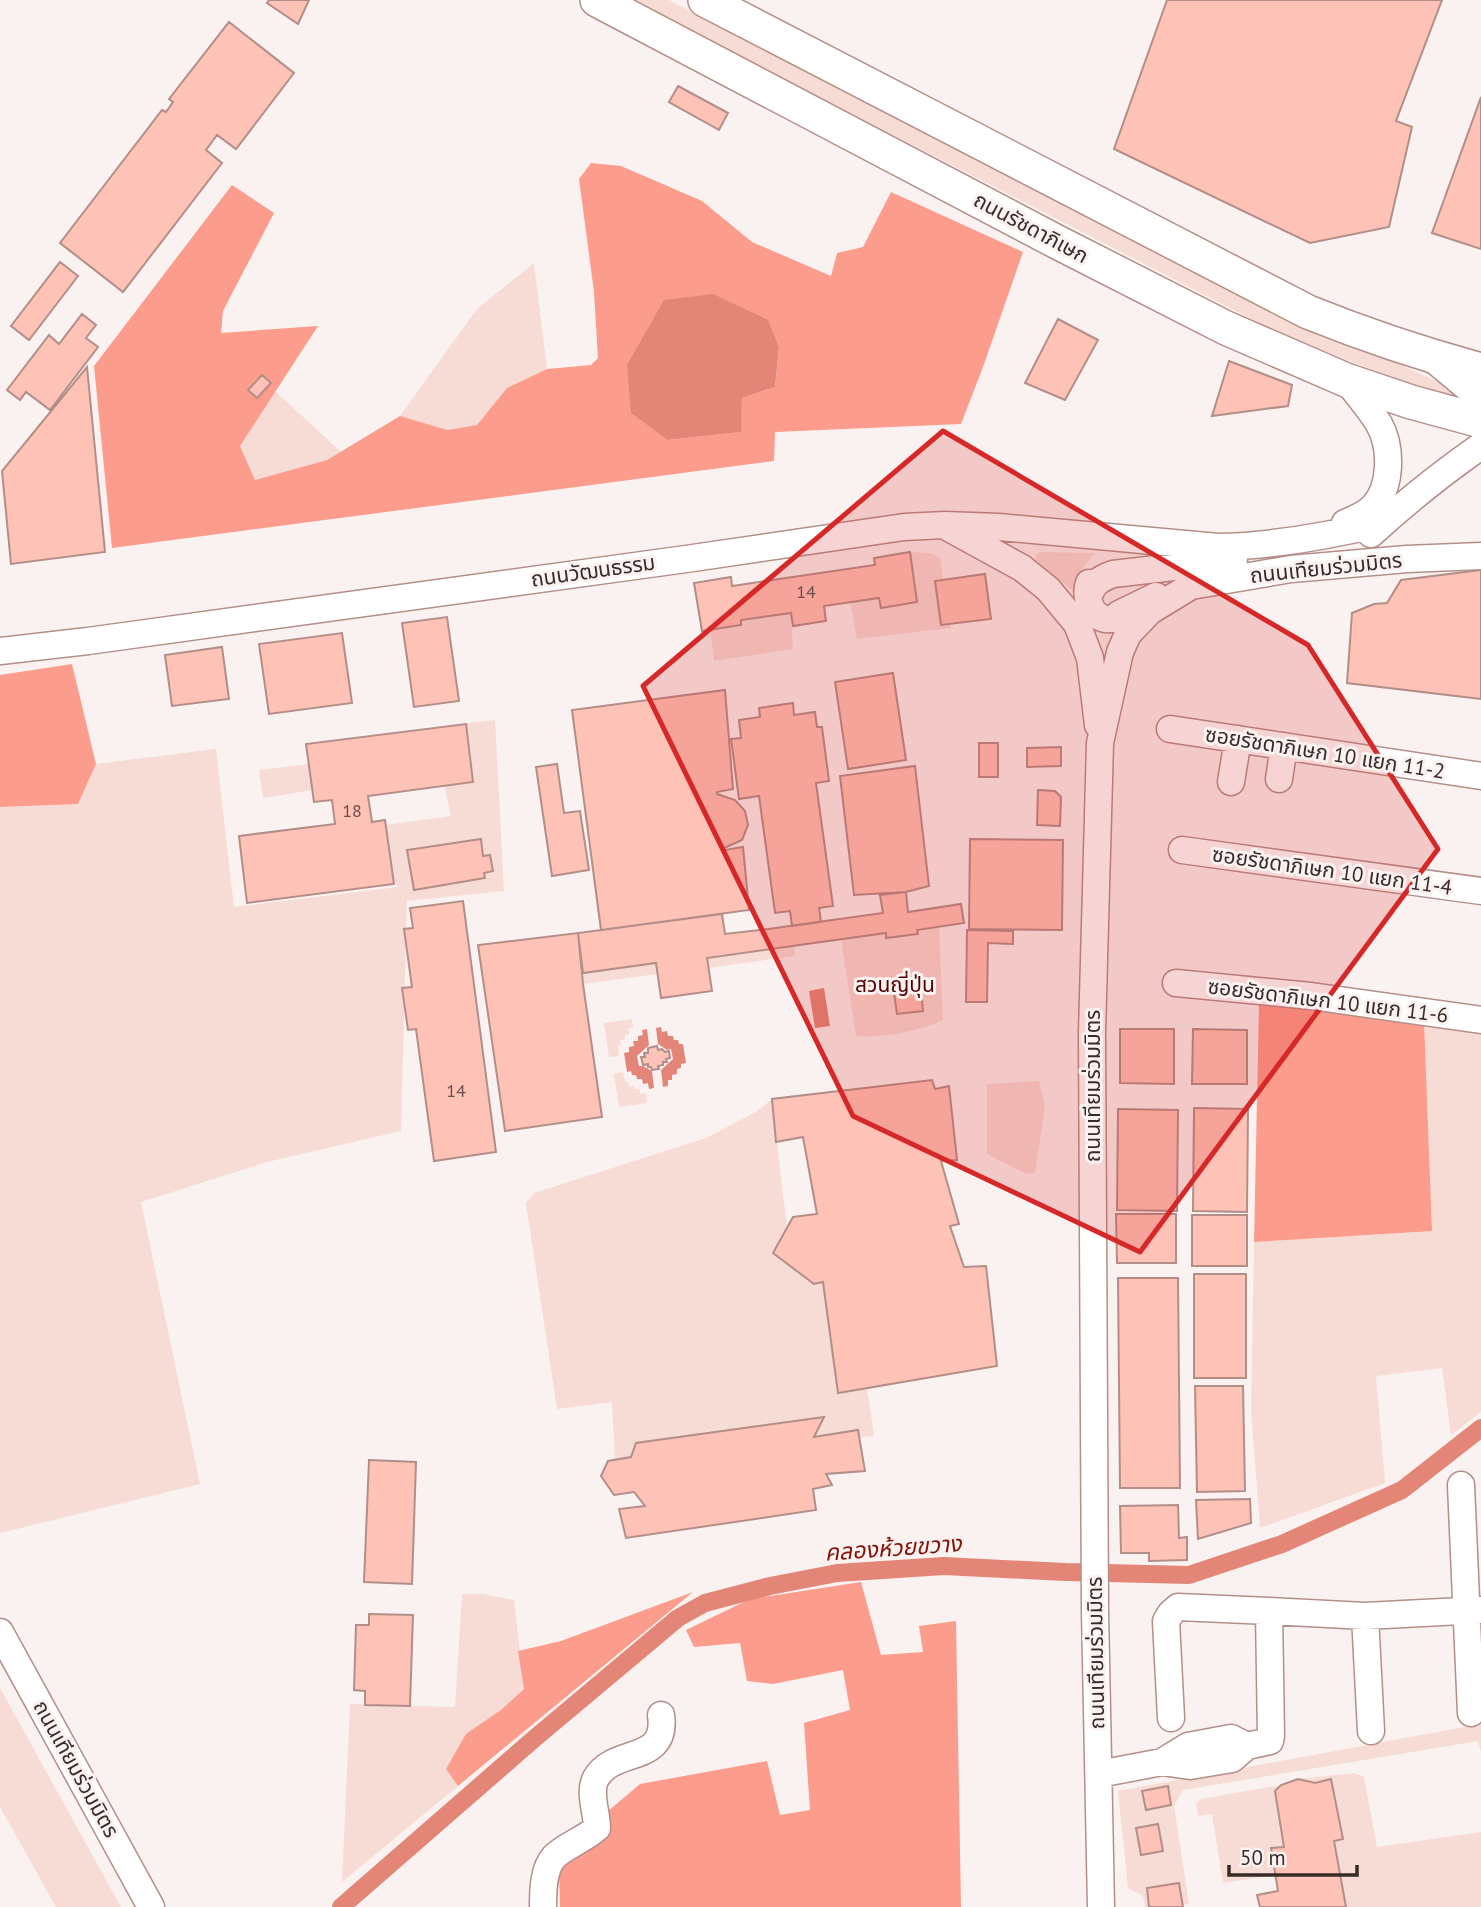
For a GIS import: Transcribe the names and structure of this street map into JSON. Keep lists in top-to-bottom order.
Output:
{
  "streets": {
    "main road": ["ถนนรัชดาภิเษก"],
    "street": [
      "ถนนเทียมร่วมมิตร",
      "ถนนวัฒนธรรม",
      "ซอยรัชดาภิเษก 10 แยก 11-2",
      "ซอยรัชดาภิเษก 10 แยก 11-4",
      "ซอยรัชดาภิเษก 10 แยก 11-6"
    ]
  },
  "crossings": [
    ["ถนนเทียมร่วมมิตร", "ถนนวัฒนธรรม"]
  ],
  "water": ["คลองห้วยขวาง"],
  "parks": ["สวนญี่ปุ่น"],
  "house_numbers": ["14", "18", "14"],
  "scale_bar": "50 m"
}
